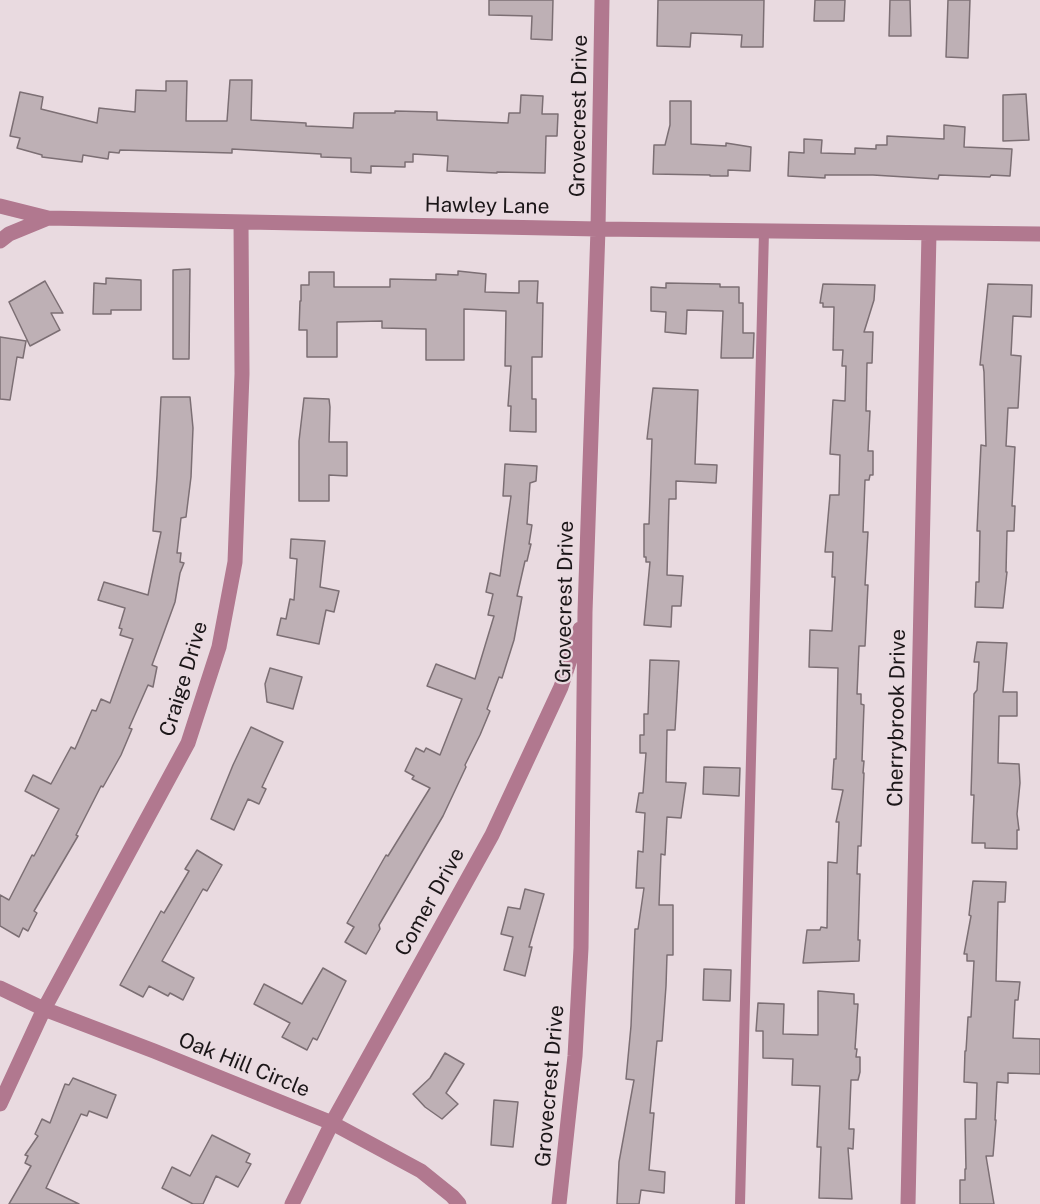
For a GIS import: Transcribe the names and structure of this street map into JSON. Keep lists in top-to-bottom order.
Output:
{
  "streets": {
    "street": [
      "Grovecrest Drive",
      "Hawley Lane",
      "Craige Drive",
      "Cherrybrook Drive",
      "Comer Drive",
      "Oak Hill Circle"
    ]
  },
  "crossings": [
    ["Grovecrest Drive", "Hawley Lane"],
    ["Grovecrest Drive", "Comer Drive"],
    ["Hawley Lane", "Craige Drive"],
    ["Hawley Lane", "Cherrybrook Drive"],
    ["Craige Drive", "Oak Hill Circle"],
    ["Comer Drive", "Oak Hill Circle"]
  ]
}
